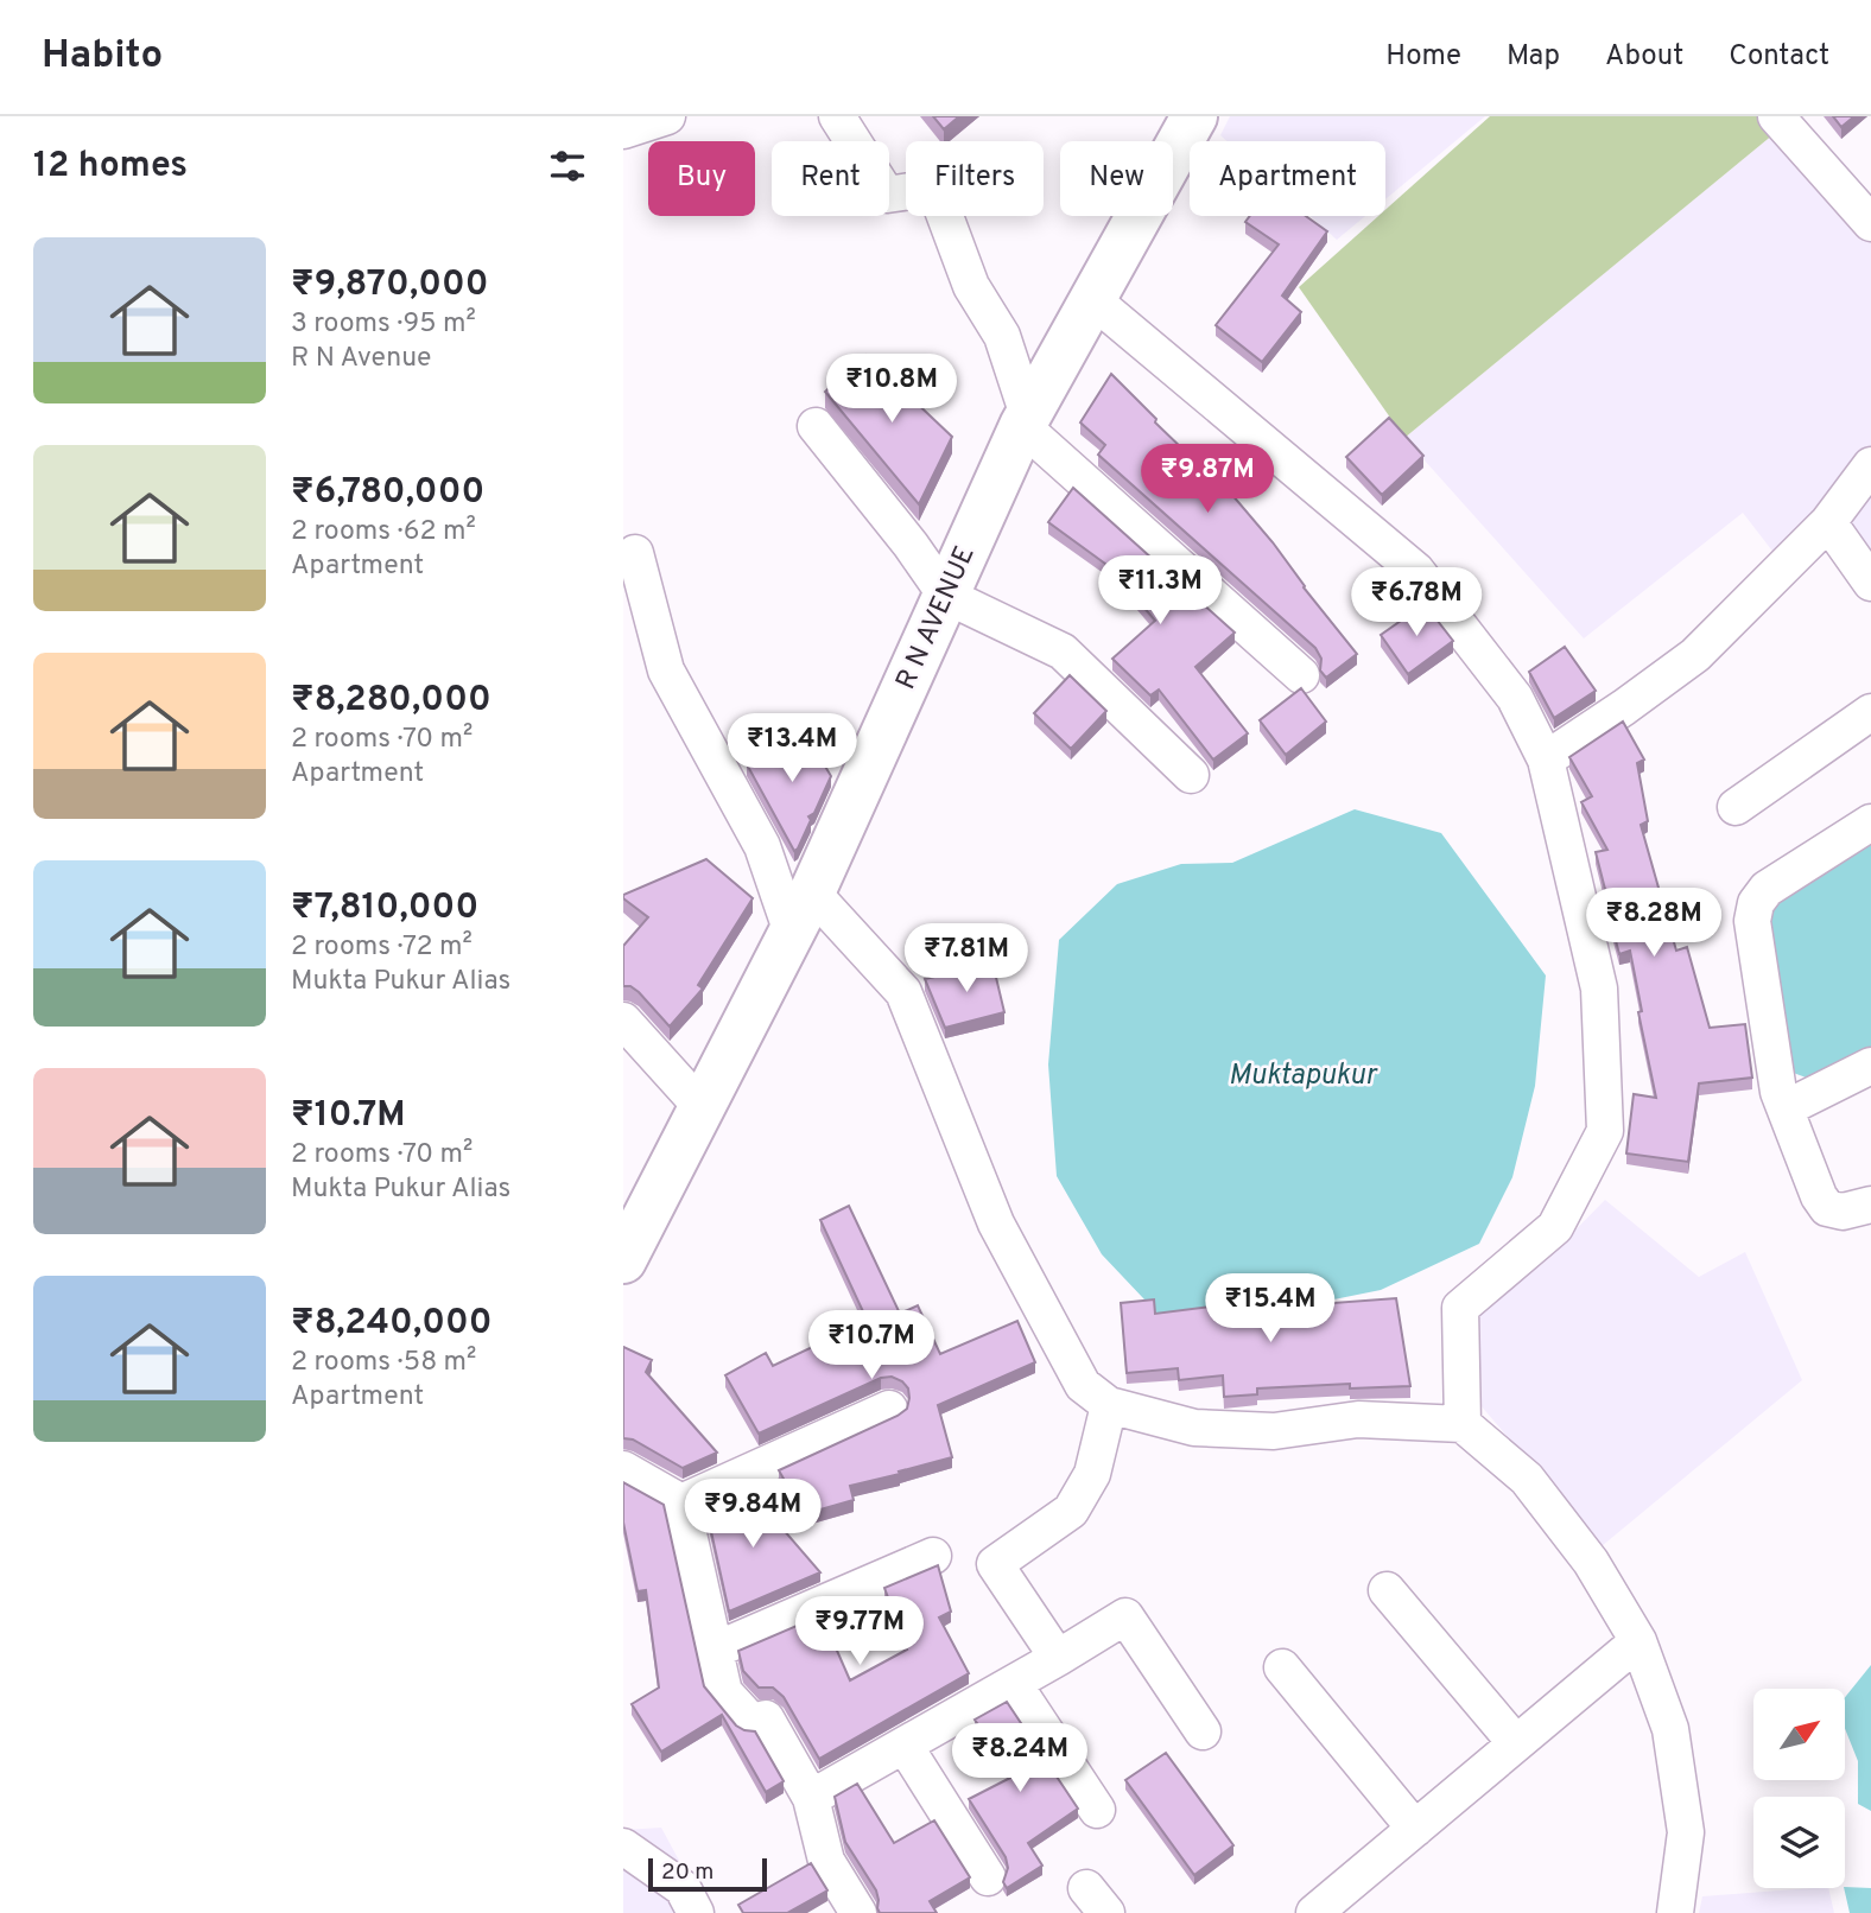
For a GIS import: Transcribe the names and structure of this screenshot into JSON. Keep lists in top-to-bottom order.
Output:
{
  "streets": {
    "main road": ["R N AVENUE"]
  },
  "water": ["Muktapukur"],
  "scale_bar": "20 m",
  "north": "top right",
  "page": {
    "header": "Habito",
    "nav": [
      "Home",
      "Map",
      "About",
      "Contact"
    ],
    "heading": "12 homes",
    "chip": [
      "Buy",
      "Rent",
      "Filters",
      "New",
      "Apartment"
    ],
    "list": [
      {
        "name": "₹9,870,000",
        "note": "3 rooms · 95 m² · R N Avenue"
      },
      {
        "name": "₹6,780,000",
        "note": "2 rooms · 62 m² · Apartment"
      },
      {
        "name": "₹8,280,000",
        "note": "2 rooms · 70 m² · Apartment"
      },
      {
        "name": "₹7,810,000",
        "note": "2 rooms · 72 m² · Mukta Pukur Alias"
      },
      {
        "name": "₹10.7M",
        "note": "2 rooms · 70 m² · Mukta Pukur Alias"
      },
      {
        "name": "₹8,240,000",
        "note": "2 rooms · 58 m² · Apartment"
      }
    ],
    "price": [
      "₹10.8M",
      "₹9.87M",
      "₹11.3M",
      "₹6.78M",
      "₹13.4M",
      "₹8.28M",
      "₹7.81M",
      "₹15.4M",
      "₹10.7M",
      "₹9.84M",
      "₹9.77M",
      "₹8.24M"
    ],
    "scale": "20 m"
  }
}
